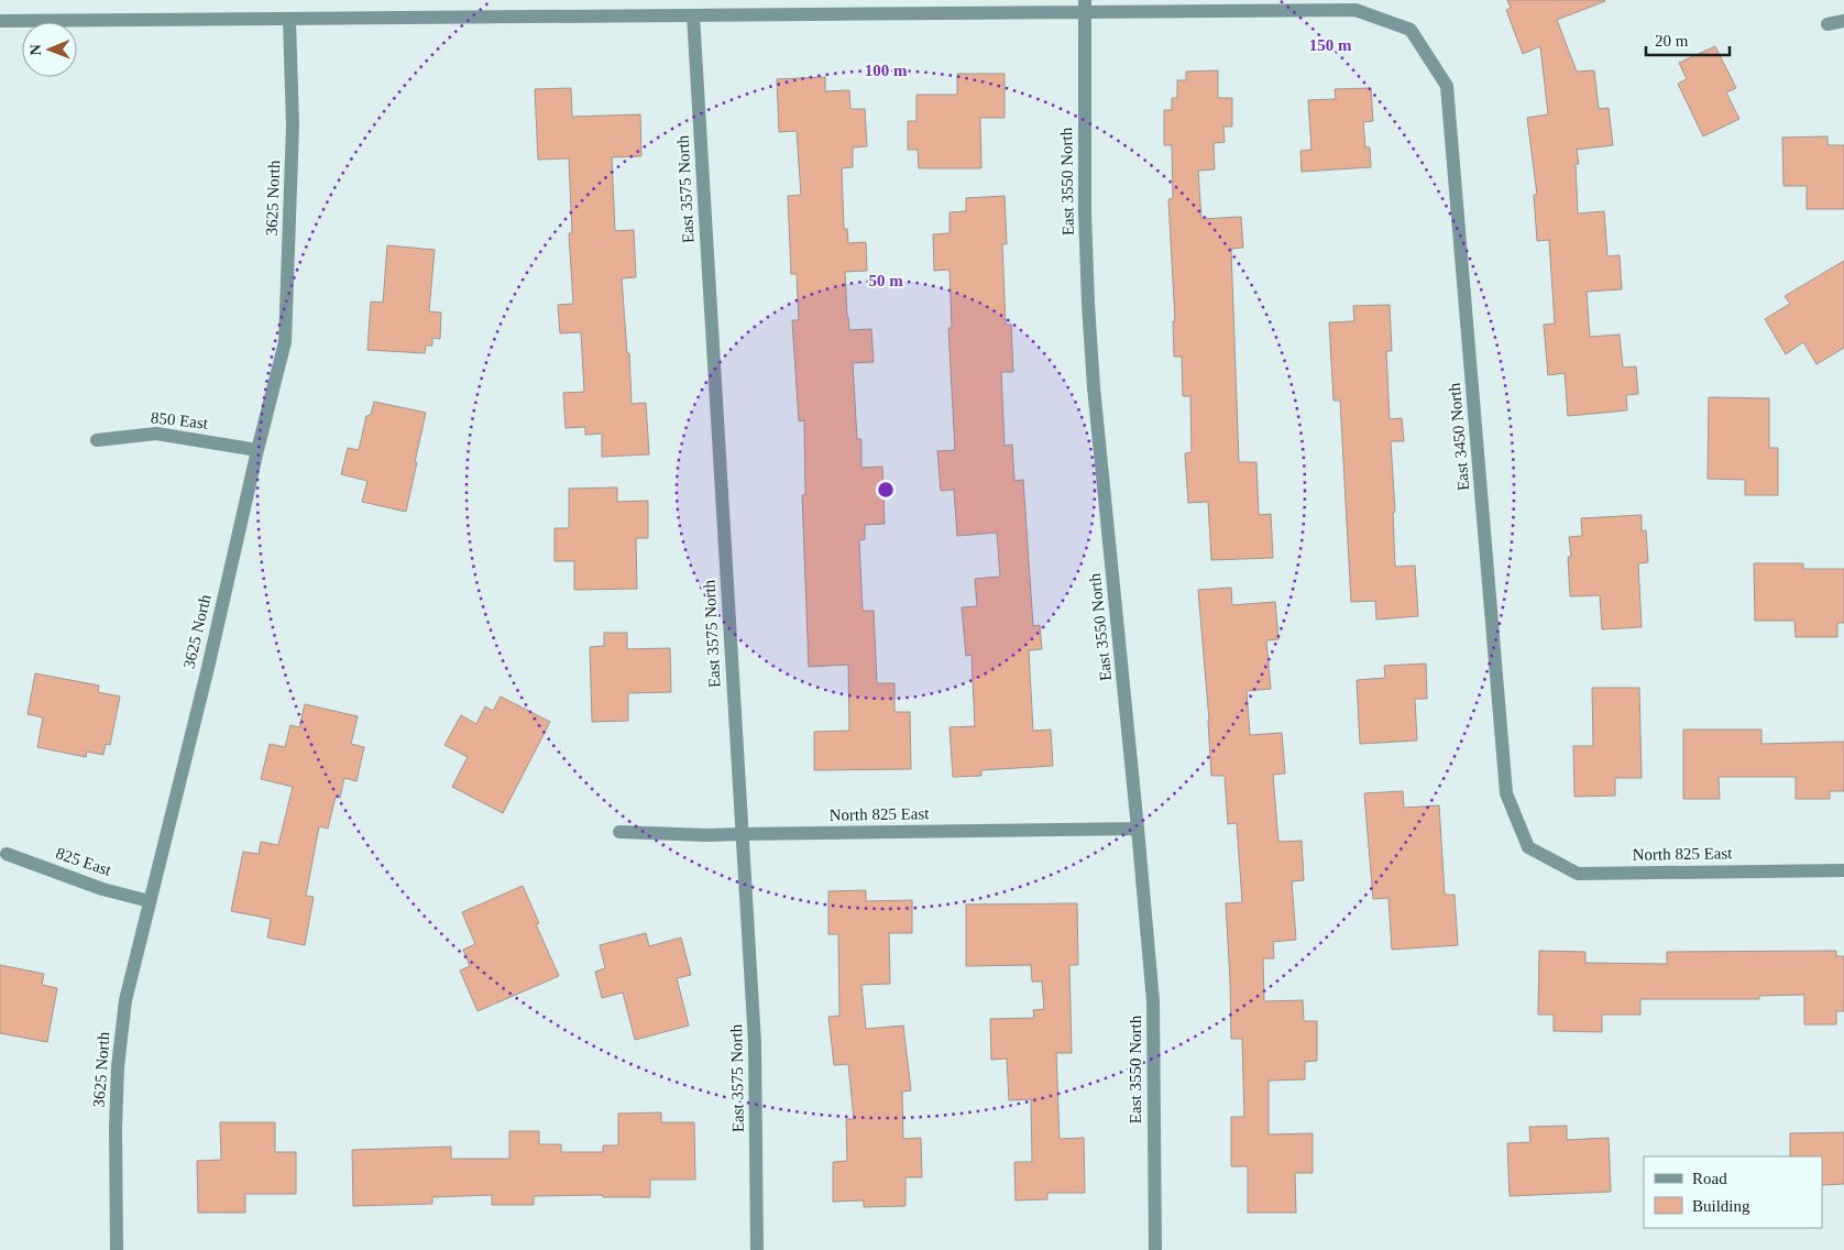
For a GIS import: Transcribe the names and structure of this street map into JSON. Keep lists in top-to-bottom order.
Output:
{
  "streets": {
    "street": [
      "East 3550 North",
      "East 3575 North",
      "3625 North",
      "850 East",
      "East 3450 North",
      "North 825 East",
      "825 East"
    ]
  },
  "crossings": [
    ["East 3550 North", "East 3450 North"],
    ["East 3550 North", "North 825 East"],
    ["East 3575 North", "North 825 East"],
    ["3625 North", "850 East"],
    ["3625 North", "825 East"],
    ["East 3450 North", "North 825 East"]
  ],
  "legend": ["Road", "Building"],
  "scale_bar": "20 m",
  "north": "left",
  "rings": ["150 m", "100 m", "50 m"]
}
